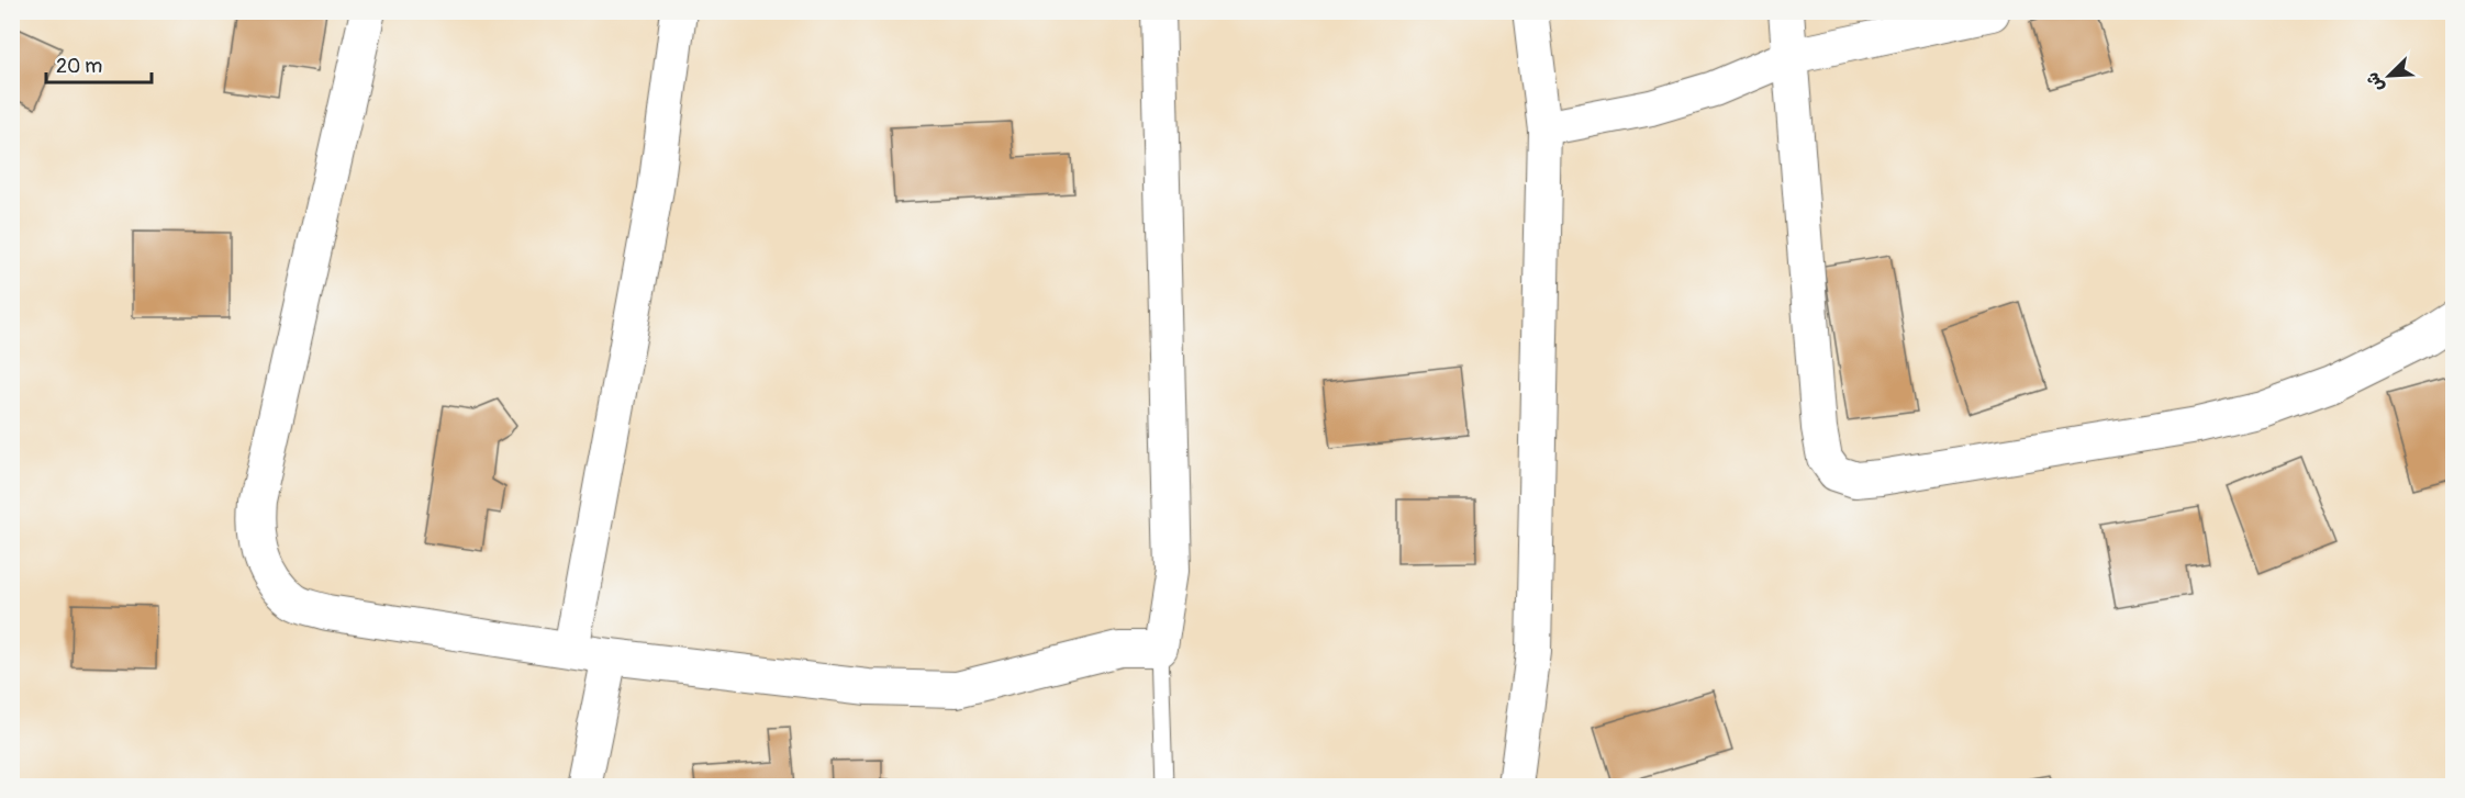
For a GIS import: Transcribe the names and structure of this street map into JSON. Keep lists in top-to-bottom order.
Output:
{
  "scale_bar": "20 m",
  "north": "bottom left"
}
